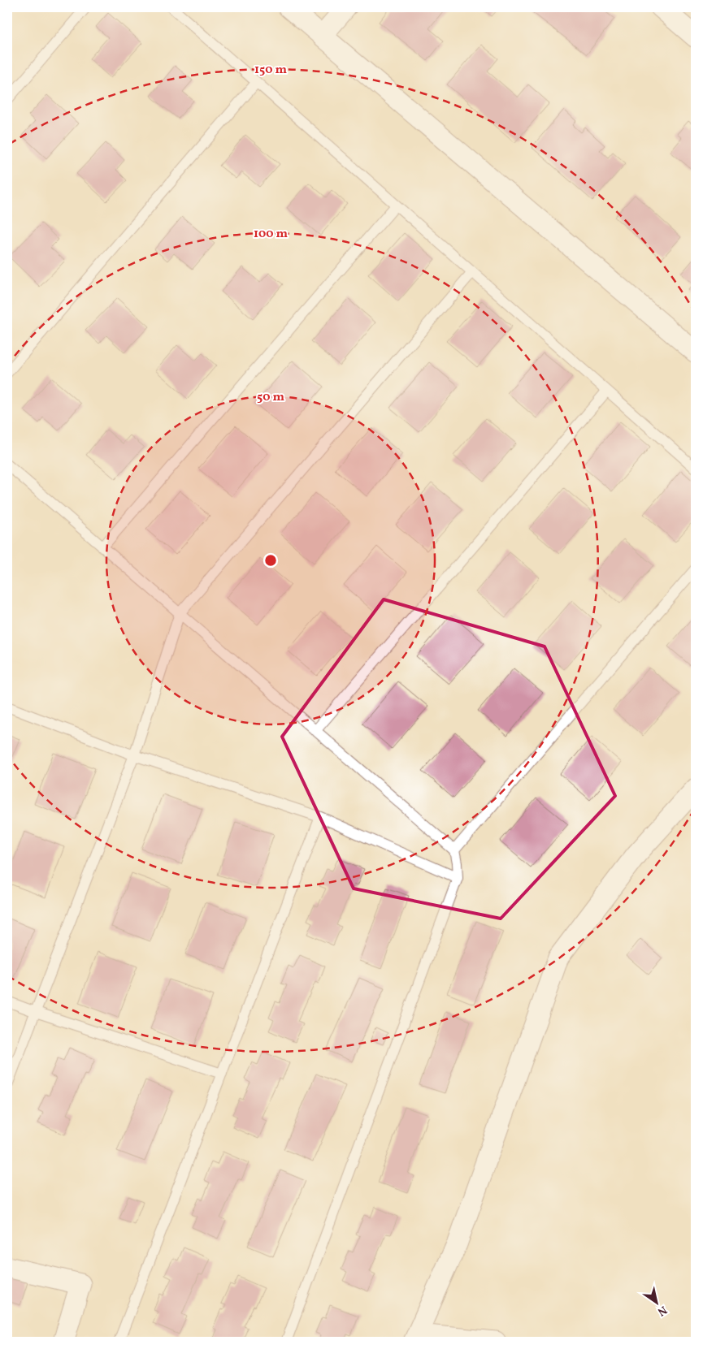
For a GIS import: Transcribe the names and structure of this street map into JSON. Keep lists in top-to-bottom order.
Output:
{
  "north": "bottom right",
  "rings": ["150 m", "100 m", "50 m"]
}
